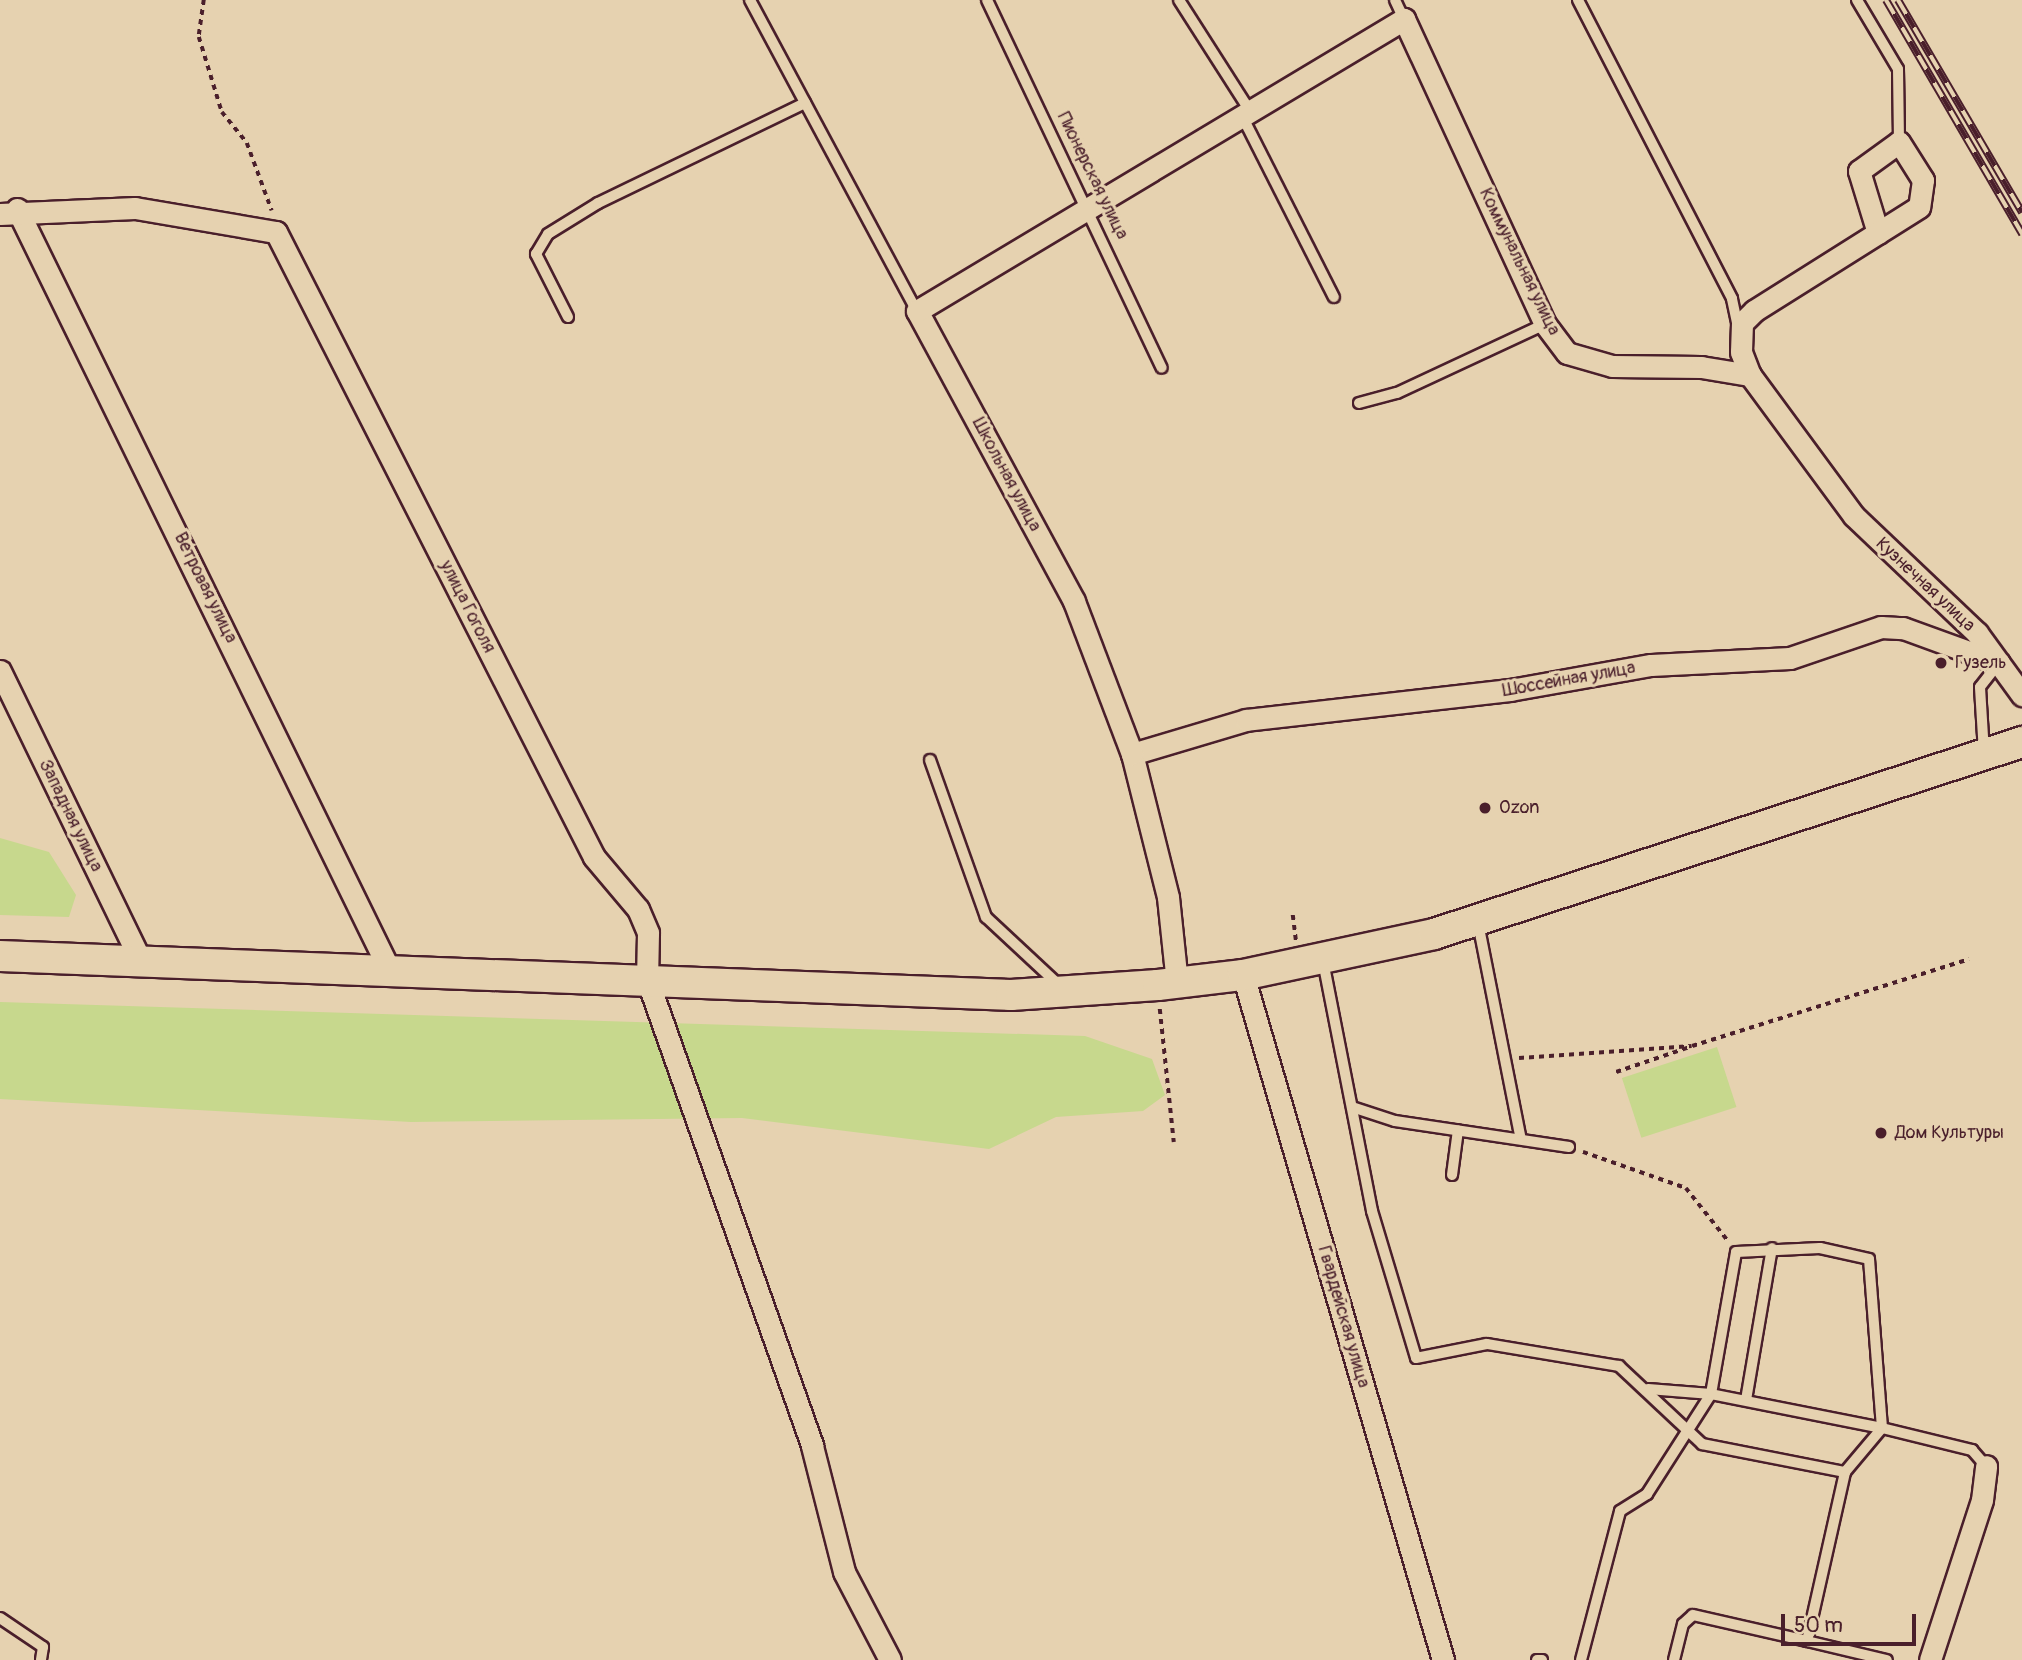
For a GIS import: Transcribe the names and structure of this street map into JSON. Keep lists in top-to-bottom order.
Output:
{
  "streets": {
    "street": [
      "Коммунальная улица",
      "Школьная улица",
      "Кузнечная улица",
      "Ветровая улица",
      "улица Гоголя",
      "Шоссейная улица",
      "Западная улица",
      "Гвардейская улица"
    ],
    "lane": ["Пионерская улица"]
  },
  "crossings": [
    ["Коммунальная улица", "Кузнечная улица"],
    ["Школьная улица", "Шоссейная улица"],
    ["Кузнечная улица", "Шоссейная улица"]
  ],
  "places": ["Гузель", "Ozon", "Дом Культуры"],
  "scale_bar": "50 m"
}
